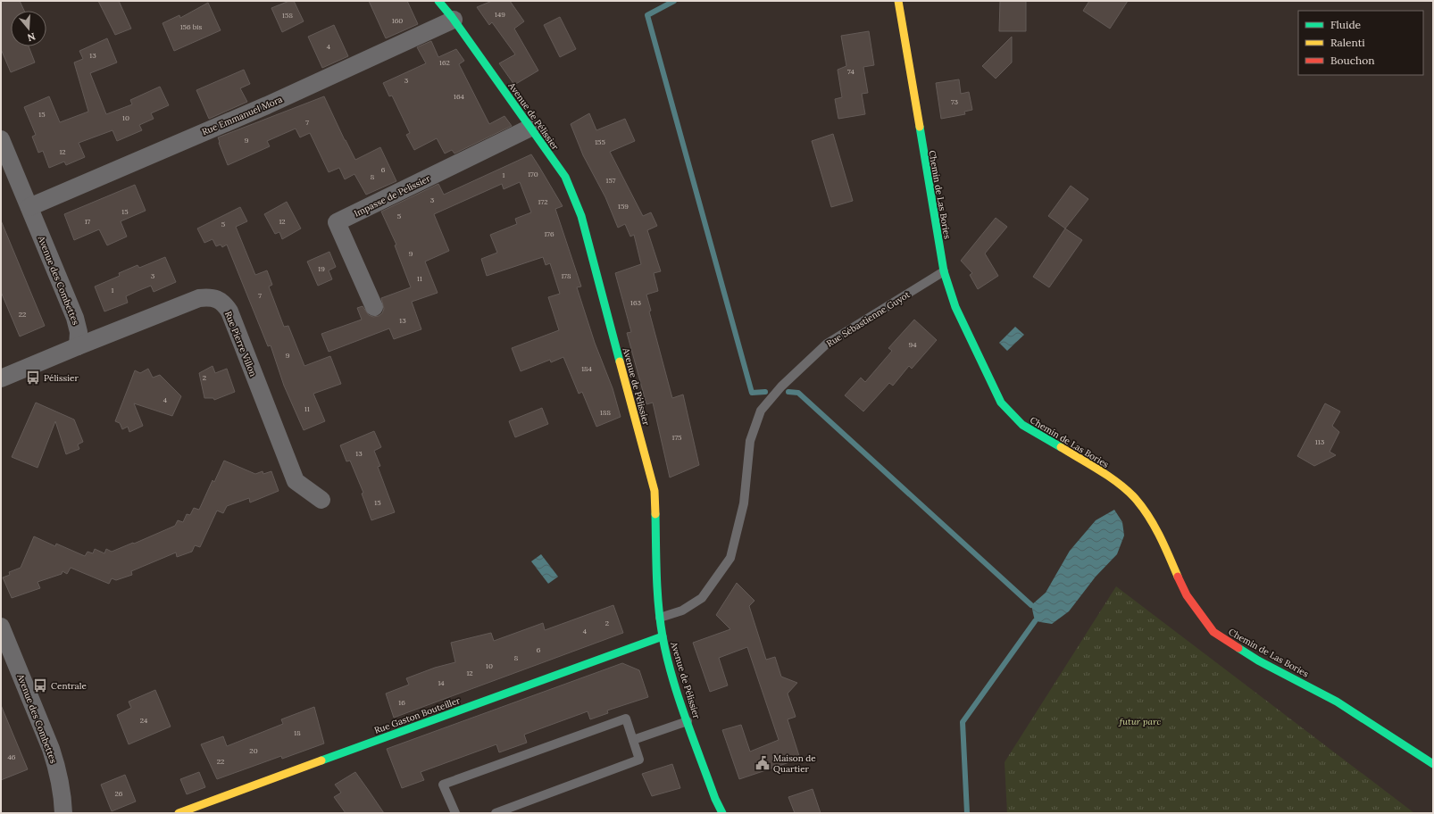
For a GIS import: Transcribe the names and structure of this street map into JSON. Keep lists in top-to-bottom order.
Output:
{
  "streets": {
    "street": [
      "Rue Emmanuel Mora",
      "Avenue de Pélissier",
      "Chemin de Las Bories",
      "Impasse de Pelissier",
      "Avenue des Combettes",
      "Rue Pierre Villon",
      "Rue Gaston Bouteiller"
    ],
    "lane": ["Rue Sébastienne Guyot"]
  },
  "crossings": [
    ["Rue Emmanuel Mora", "Avenue de Pélissier"],
    ["Rue Emmanuel Mora", "Avenue des Combettes"],
    ["Avenue de Pélissier", "Impasse de Pelissier"],
    ["Avenue de Pélissier", "Rue Sébastienne Guyot"],
    ["Avenue de Pélissier", "Rue Gaston Bouteiller"],
    ["Chemin de Las Bories", "Rue Sébastienne Guyot"],
    ["Avenue des Combettes", "Rue Pierre Villon"]
  ],
  "parks": ["futur parc"],
  "places": {
    "bus stop": ["Pélissier", "Centrale"],
    "public building": ["Maison de Quartier"]
  },
  "house_numbers": [
    "149",
    "158",
    "160",
    "156 bis",
    "4",
    "13",
    "162",
    "74",
    "3",
    "164",
    "73",
    "15",
    "10",
    "7",
    "9",
    "155",
    "12",
    "6",
    "170",
    "1",
    "8",
    "157",
    "3",
    "172",
    "159",
    "15",
    "5",
    "17",
    "12",
    "5",
    "176",
    "9",
    "19",
    "3",
    "178",
    "11",
    "1",
    "7",
    "163",
    "22",
    "13",
    "94",
    "9",
    "184",
    "2",
    "4",
    "11",
    "188",
    "175",
    "113",
    "13",
    "15",
    "2",
    "4",
    "6",
    "8",
    "10",
    "12",
    "14",
    "16",
    "24",
    "18",
    "20",
    "46",
    "22",
    "26"
  ],
  "legend": ["Fluide", "Ralenti", "Bouchon"],
  "north": "bottom"
}
